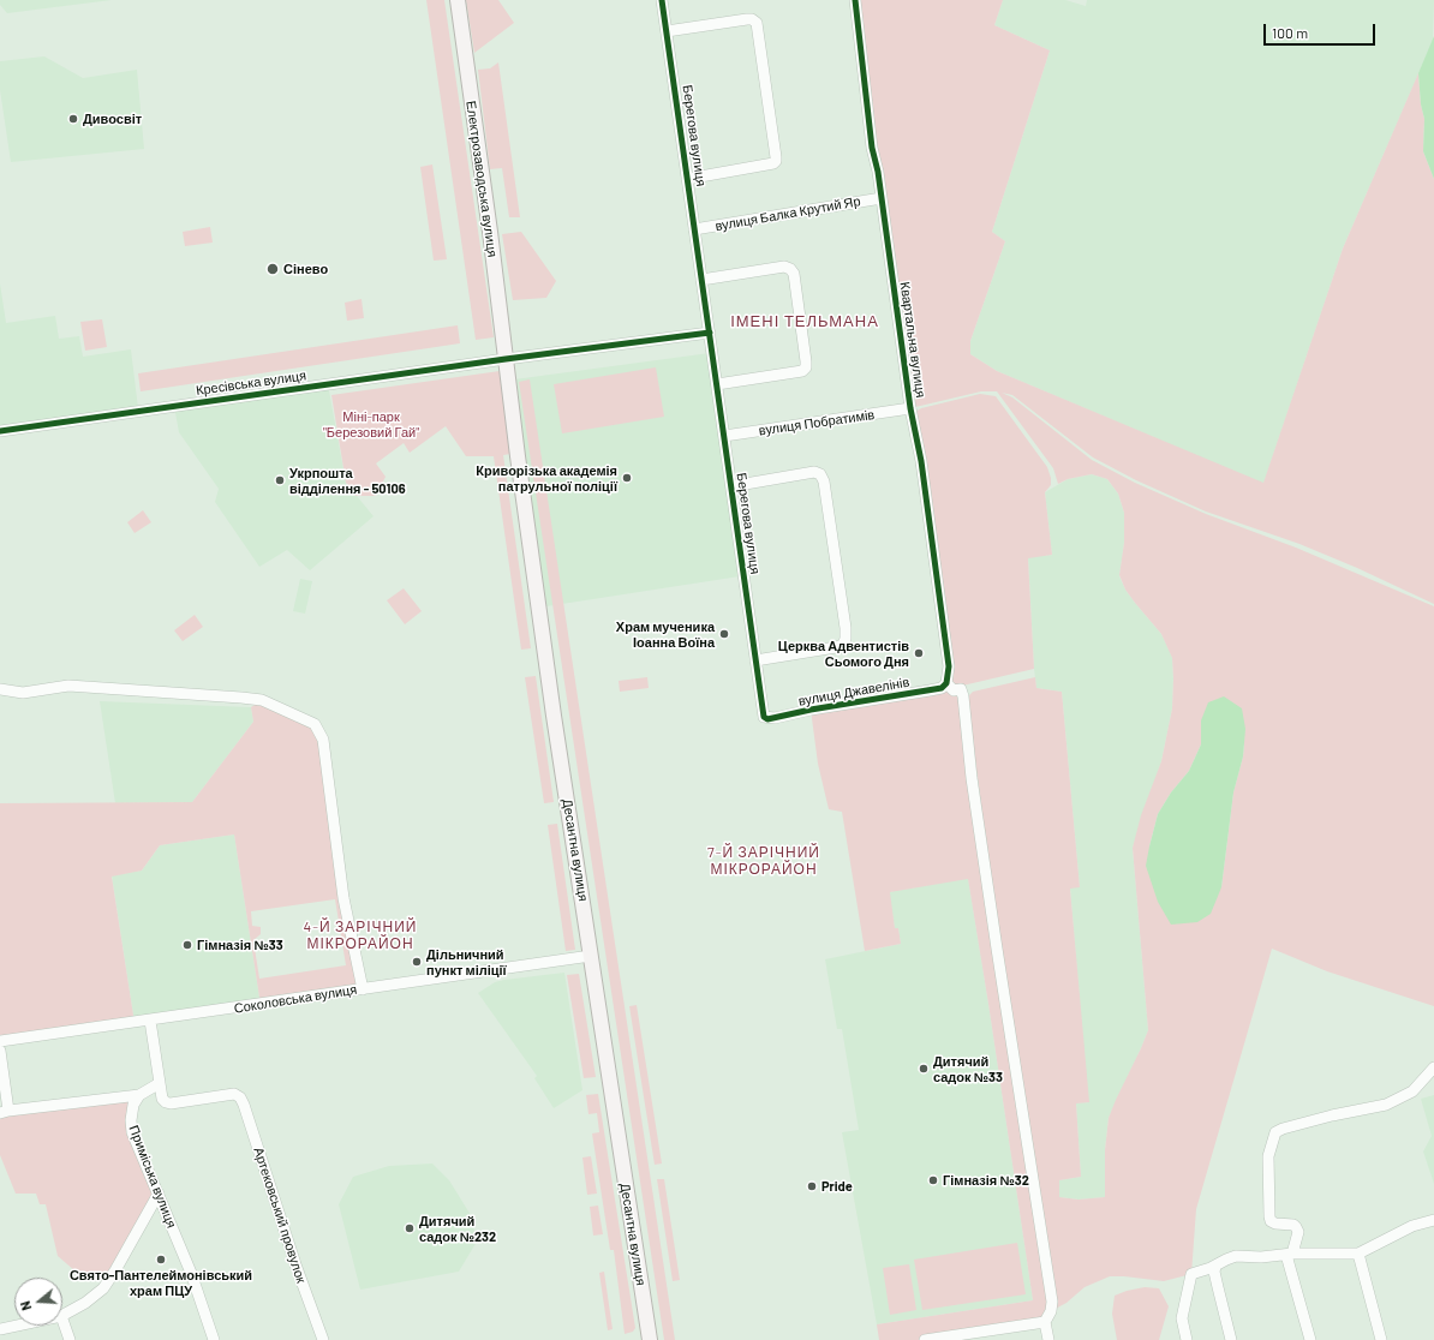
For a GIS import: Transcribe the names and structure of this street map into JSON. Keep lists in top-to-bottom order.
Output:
{
  "streets": {
    "main road": ["Електрозаводська вулиця", "Десантна вулиця"],
    "street": [
      "Берегова вулиця",
      "вулиця Балка Крутий Яр",
      "Квартальна вулиця",
      "Кресівська вулиця",
      "вулиця Побратимів",
      "вулиця Джавелінів",
      "Соколовська вулиця",
      "Приміська вулиця",
      "Артековський провулок"
    ]
  },
  "crossings": [
    ["Берегова вулиця", "вулиця Балка Крутий Яр"],
    ["Берегова вулиця", "вулиця Побратимів"],
    ["Берегова вулиця", "вулиця Джавелінів"],
    ["Електрозаводська вулиця", "Кресівська вулиця"],
    ["Електрозаводська вулиця", "Десантна вулиця"],
    ["вулиця Балка Крутий Яр", "Квартальна вулиця"],
    ["Квартальна вулиця", "вулиця Побратимів"],
    ["Квартальна вулиця", "вулиця Джавелінів"],
    ["Кресівська вулиця", "Десантна вулиця"],
    ["Десантна вулиця", "Соколовська вулиця"]
  ],
  "districts": ["ІМЕНІ ТЕЛЬМАНА", "7-Й ЗАРІЧНИЙ МІКРОРАЙОН", "4-Й ЗАРІЧНИЙ МІКРОРАЙОН"],
  "parks": ["Міні-парк \"Березовий Гай\""],
  "places": [
    "Дивосвіт",
    "Сінево",
    "Криворізька академія патрульної поліції",
    "Укрпошта відділення - 50106",
    "Храм мученика Іоанна Воїна",
    "Церква Адвентистів Сьомого Дня",
    "Гімназія №33",
    "Дільничний пункт міліції",
    "Дитячий садок №33",
    "Гімназія №32",
    "Pride",
    "Дитячий садок №232",
    "Свято-Пантелеймонівський храм ПЦУ"
  ],
  "scale_bar": "100 m",
  "north": "left"
}
